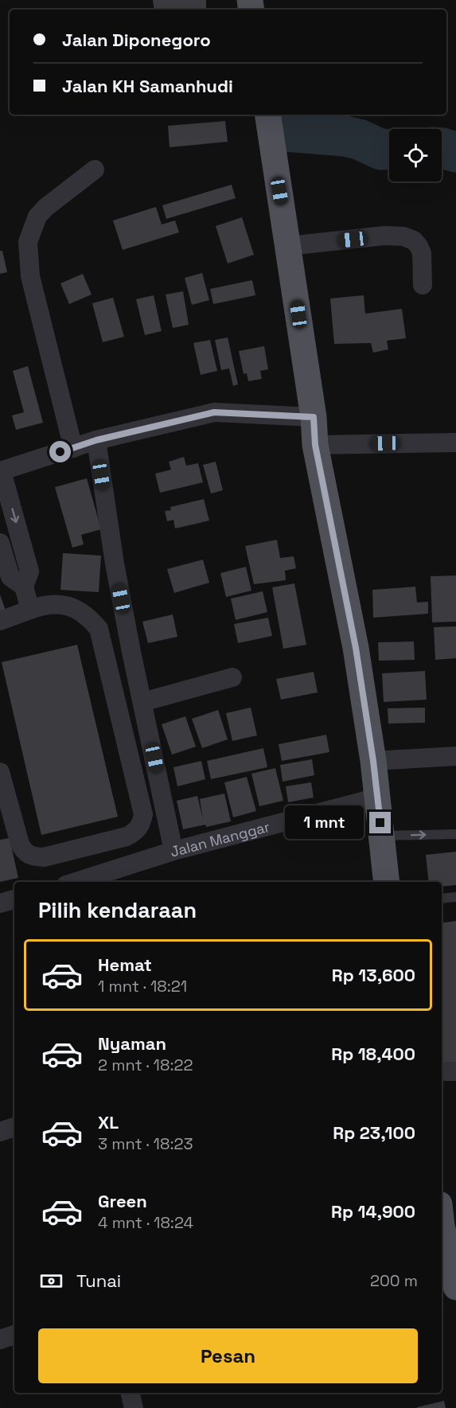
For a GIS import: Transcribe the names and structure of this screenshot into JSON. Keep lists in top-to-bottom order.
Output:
{
  "streets": {
    "street": ["Jalan Manggar"]
  },
  "page": {
    "banner": ["Jalan Diponegoro", "Jalan KH Samanhudi"],
    "bubble": "1 mnt",
    "heading": "Pilih kendaraan",
    "list": [
      {
        "name": "Hemat",
        "note": "1 mnt · 18:21",
        "value": "Rp 13,600"
      },
      {
        "name": "Nyaman",
        "note": "2 mnt · 18:22",
        "value": "Rp 18,400"
      },
      {
        "name": "XL",
        "note": "3 mnt · 18:23",
        "value": "Rp 23,100"
      },
      {
        "name": "Green",
        "note": "4 mnt · 18:24",
        "value": "Rp 14,900"
      }
    ],
    "pay": ["Tunai", "200 m"],
    "buttons": "Pesan"
  }
}
